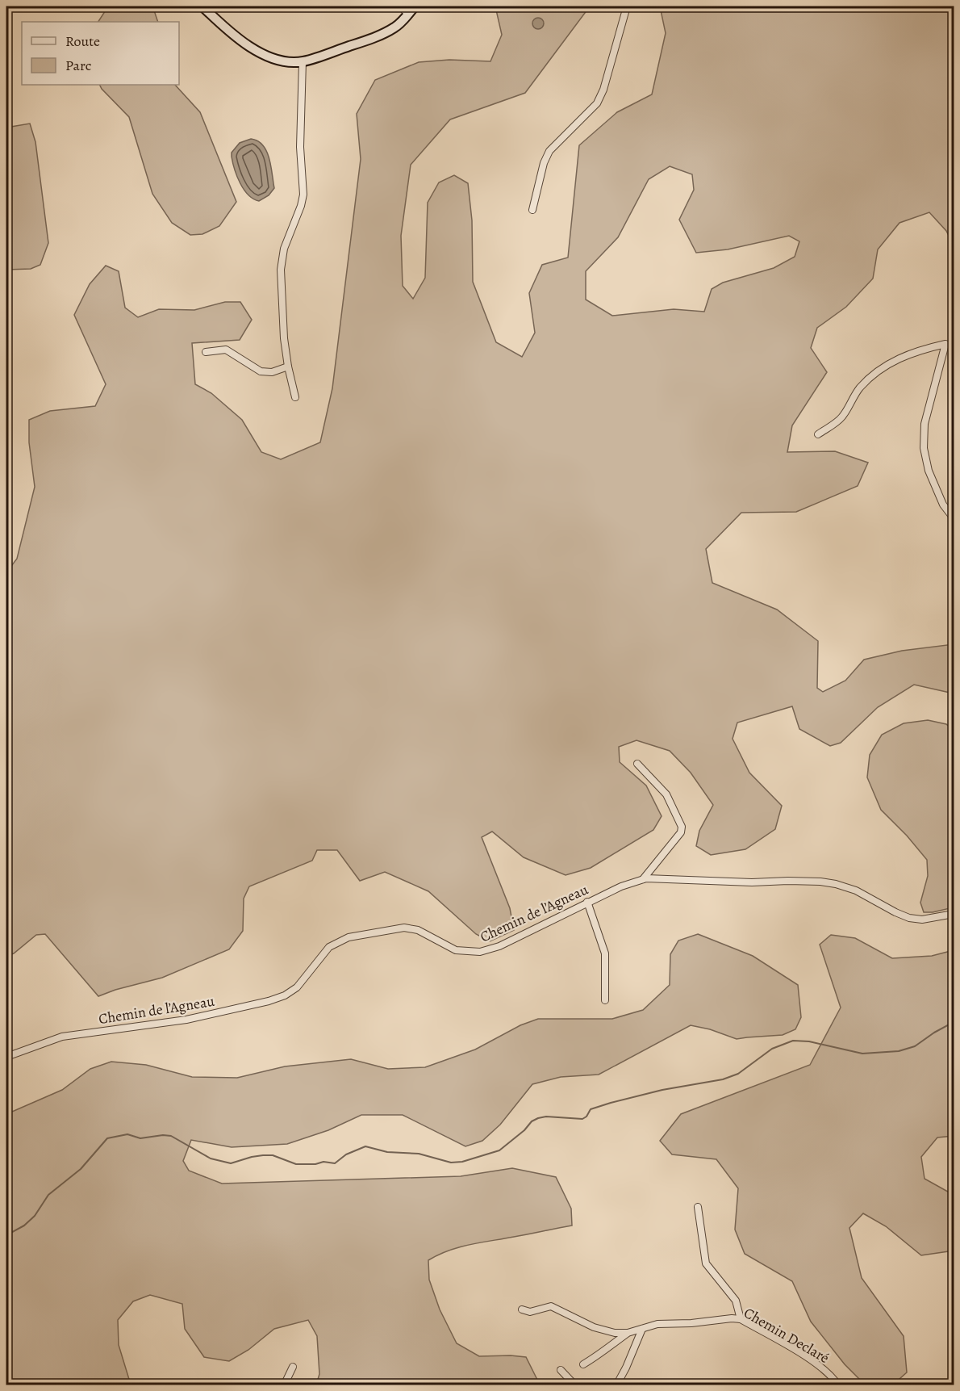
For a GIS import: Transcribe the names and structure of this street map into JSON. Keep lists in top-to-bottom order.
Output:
{
  "streets": {
    "street": ["Chemin de l’Agneau", "Chemin Declaré"]
  },
  "legend": ["Route", "Parc"]
}
